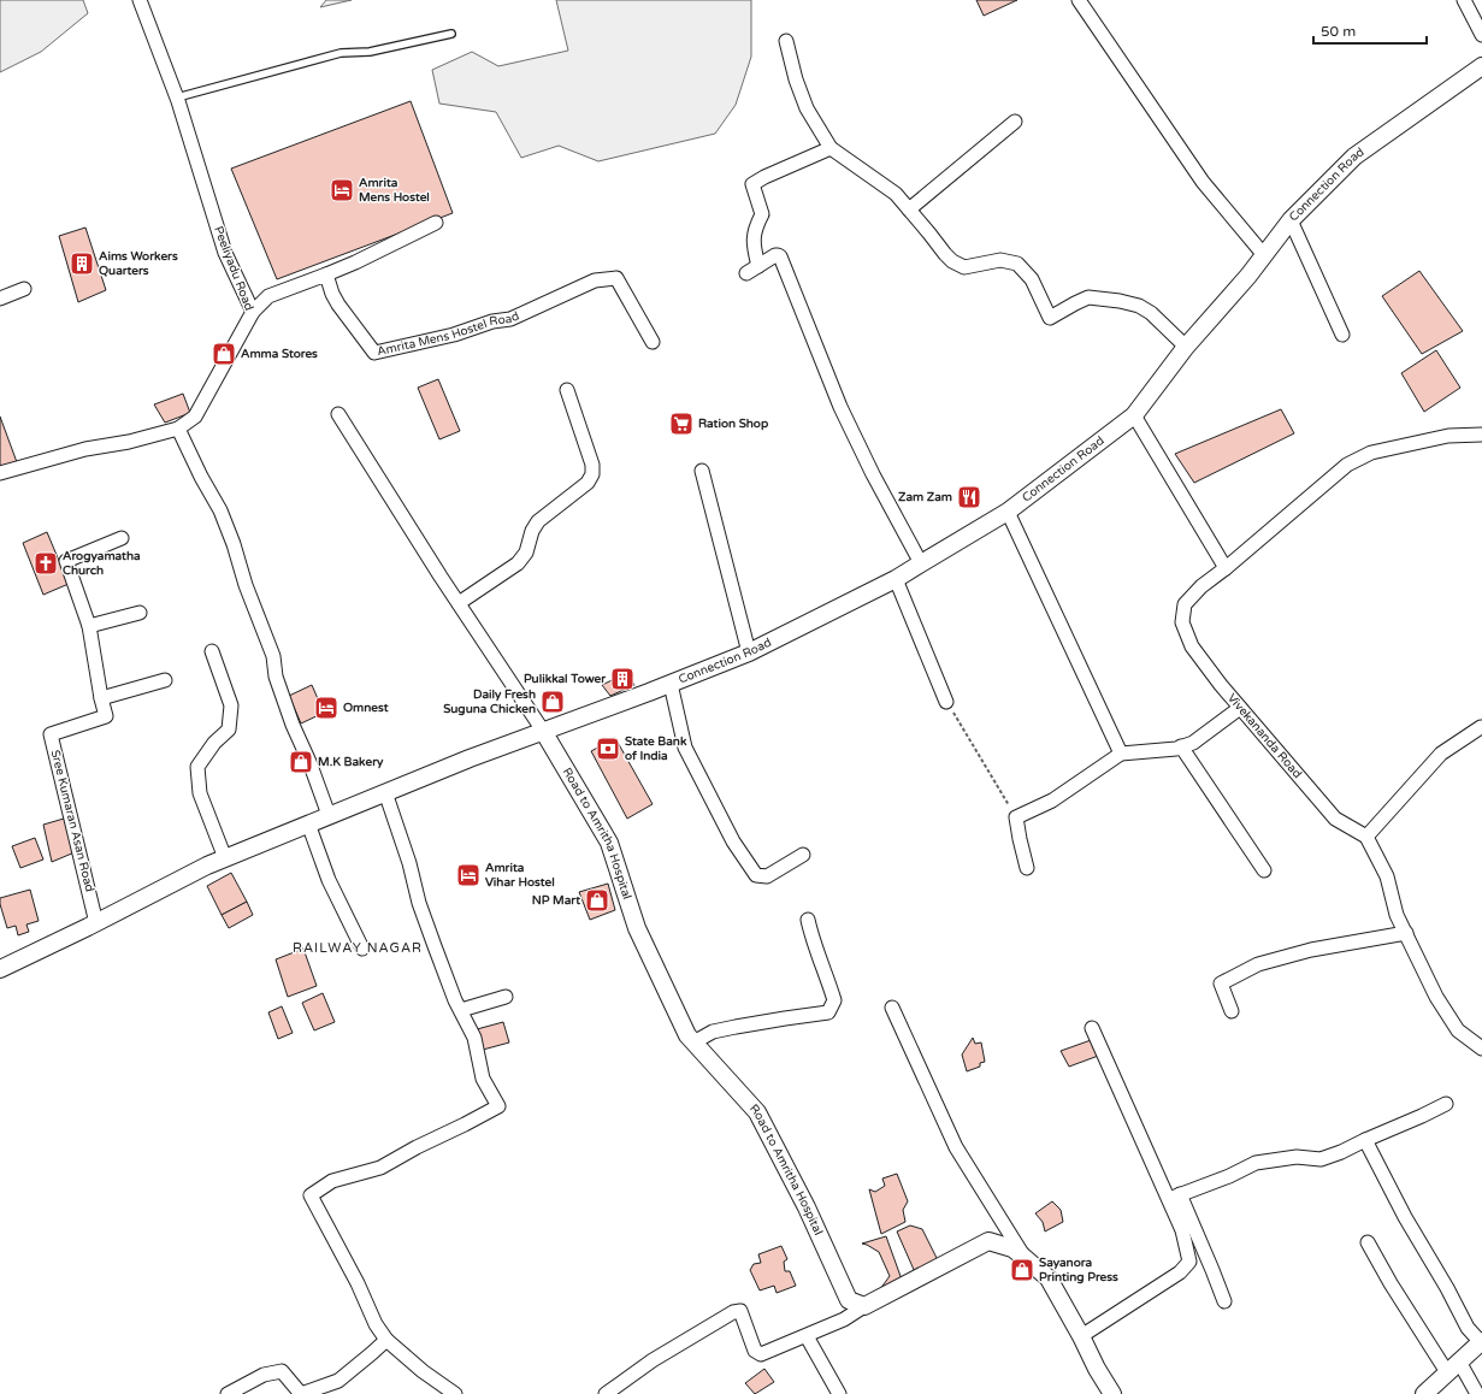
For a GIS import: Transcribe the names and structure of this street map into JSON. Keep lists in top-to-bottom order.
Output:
{
  "streets": {
    "street": [
      "Connection Road",
      "Peeliyadu Road",
      "Amrita Mens Hostel Road",
      "Vivekananda Road",
      "Sree Kumaran Asan Road",
      "Road to Amritha Hospital"
    ]
  },
  "crossings": [
    ["Connection Road", "Sree Kumaran Asan Road"],
    ["Connection Road", "Road to Amritha Hospital"]
  ],
  "districts": ["RAILWAY NAGAR"],
  "places": {
    "hotel": ["Amrita Mens Hostel", "Omnest", "Amrita Vihar Hostel"],
    "building": ["Aims Workers Quarters", "Pulikkal Tower"],
    "shop": [
      "Amma Stores",
      "Daily Fresh Suguna Chicken",
      "M.K Bakery",
      "NP Mart",
      "Sayanora Printing Press"
    ],
    "supermarket": ["Ration Shop"],
    "restaurant": ["Zam Zam"],
    "church": ["Arogyamatha Church"],
    "bank": ["State Bank of India"]
  },
  "scale_bar": "50 m"
}
